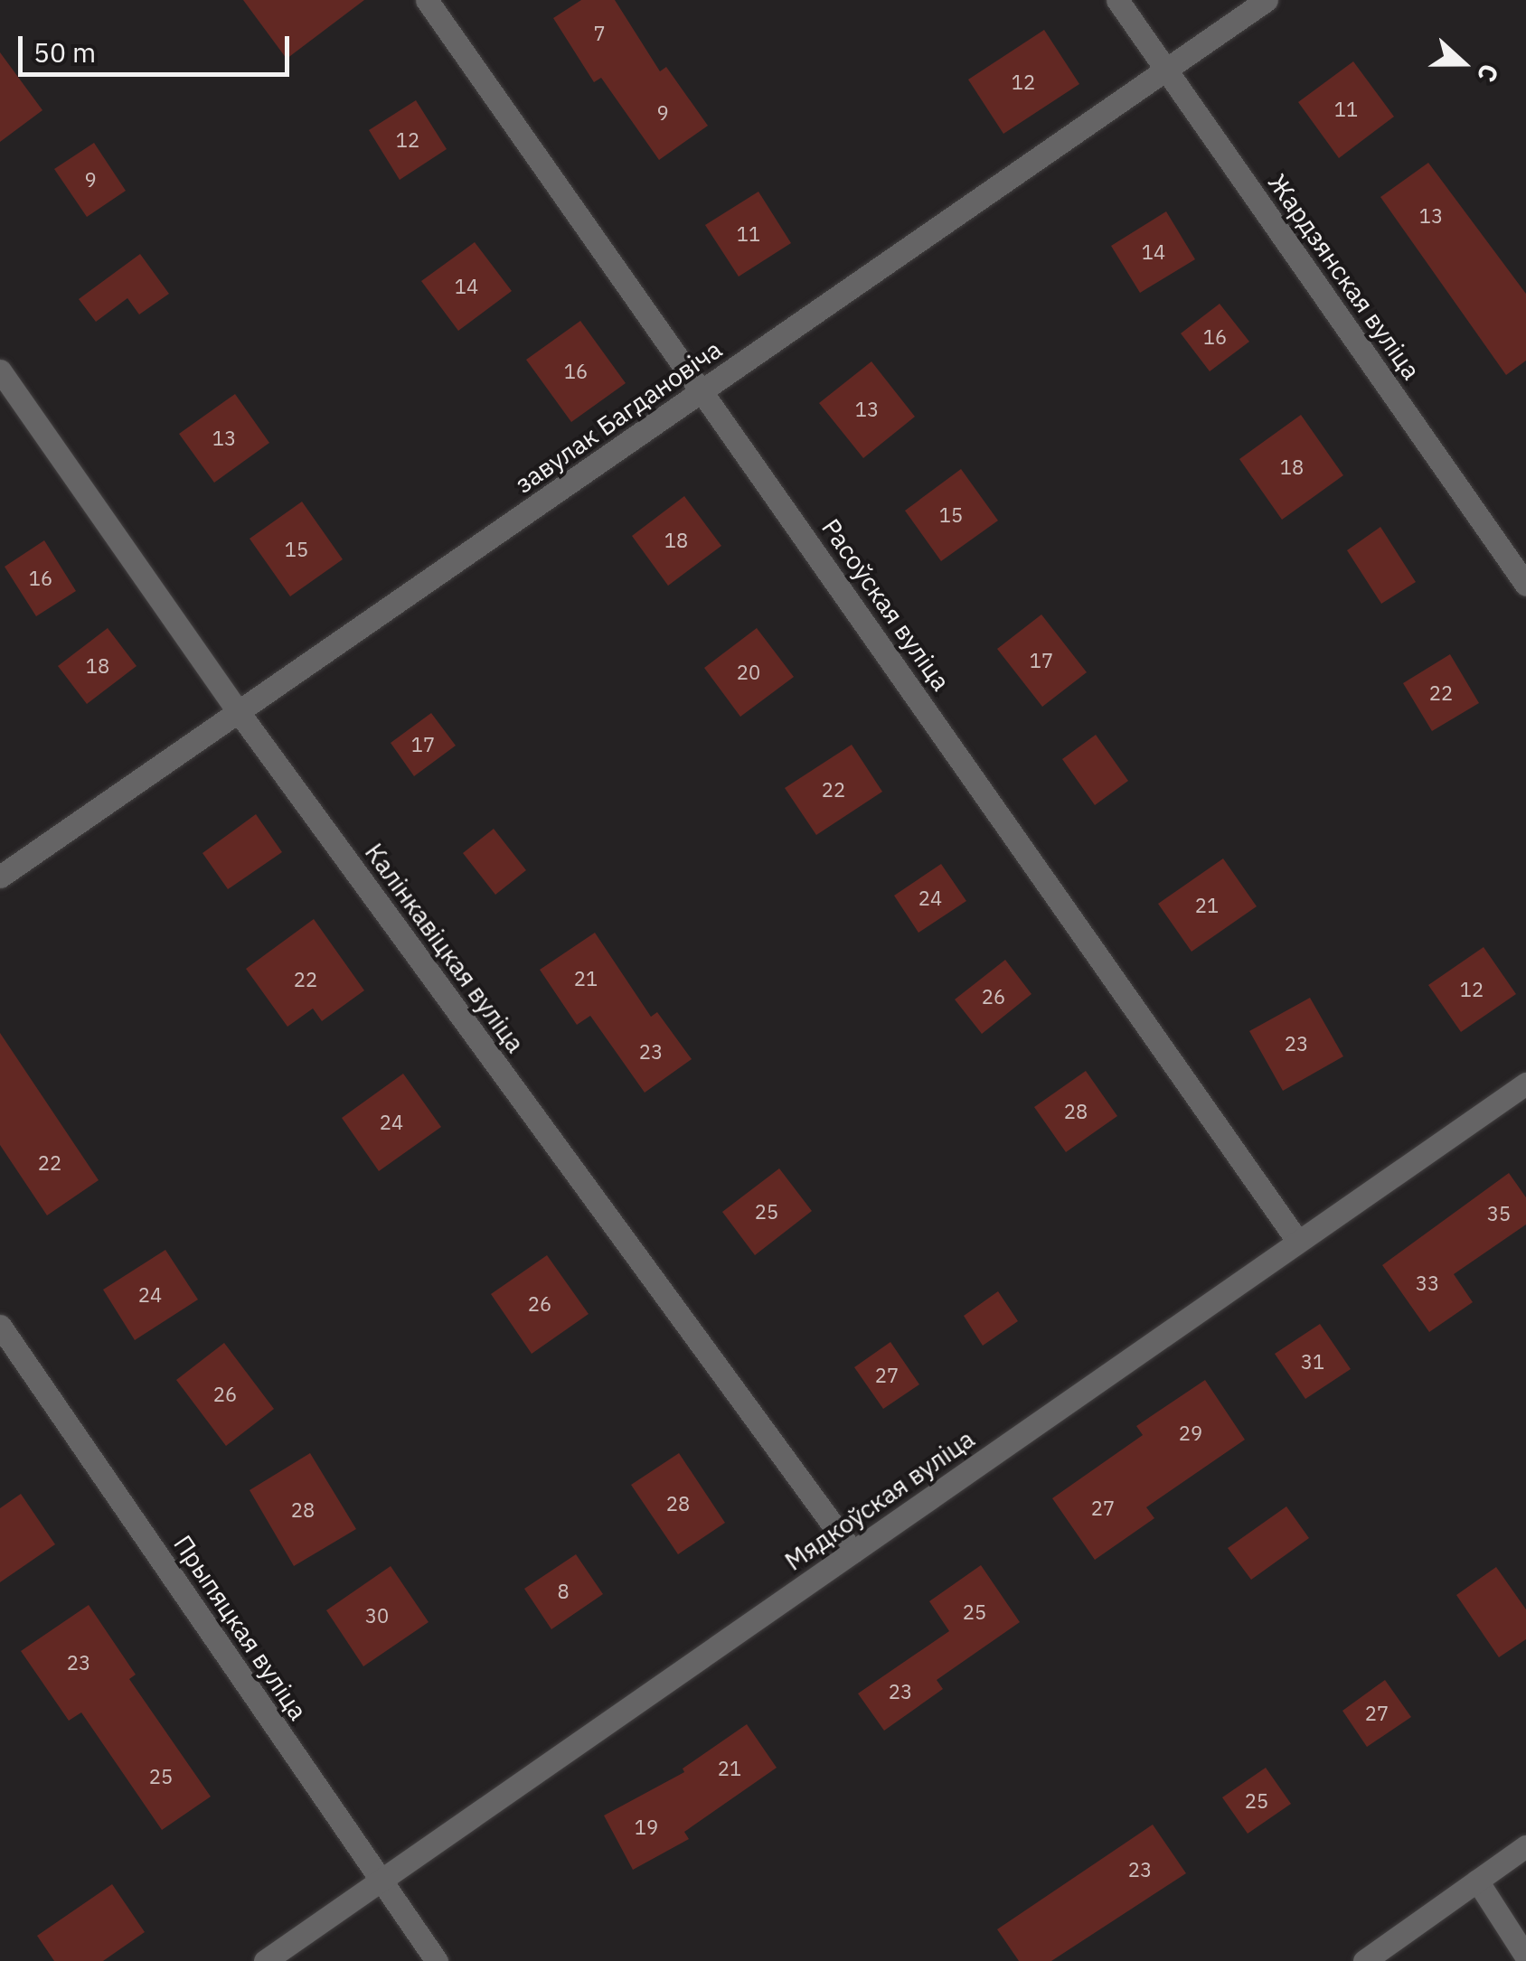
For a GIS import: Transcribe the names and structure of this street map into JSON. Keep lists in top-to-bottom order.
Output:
{
  "streets": {
    "street": [
      "Жардзянская вуліца",
      "завулак Багдановіча",
      "Расоўская вуліца",
      "Калінкавіцкая вуліца",
      "Мядкоўская вуліца",
      "Прыпяцкая вуліца"
    ]
  },
  "crossings": [
    ["Жардзянская вуліца", "завулак Багдановіча"],
    ["завулак Багдановіча", "Расоўская вуліца"],
    ["завулак Багдановіча", "Калінкавіцкая вуліца"],
    ["Расоўская вуліца", "Мядкоўская вуліца"],
    ["Калінкавіцкая вуліца", "Мядкоўская вуліца"],
    ["Мядкоўская вуліца", "Прыпяцкая вуліца"]
  ],
  "house_numbers": [
    "7",
    "12",
    "11",
    "9",
    "12",
    "9",
    "13",
    "11",
    "14",
    "14",
    "16",
    "16",
    "13",
    "13",
    "18",
    "15",
    "18",
    "15",
    "16",
    "17",
    "18",
    "20",
    "22",
    "17",
    "22",
    "24",
    "21",
    "21",
    "22",
    "12",
    "26",
    "23",
    "23",
    "28",
    "24",
    "22",
    "25",
    "35",
    "33",
    "24",
    "26",
    "31",
    "27",
    "26",
    "29",
    "28",
    "27",
    "28",
    "8",
    "25",
    "30",
    "23",
    "23",
    "27",
    "21",
    "25",
    "25",
    "19",
    "23"
  ],
  "scale_bar": "50 m",
  "north": "right"
}
